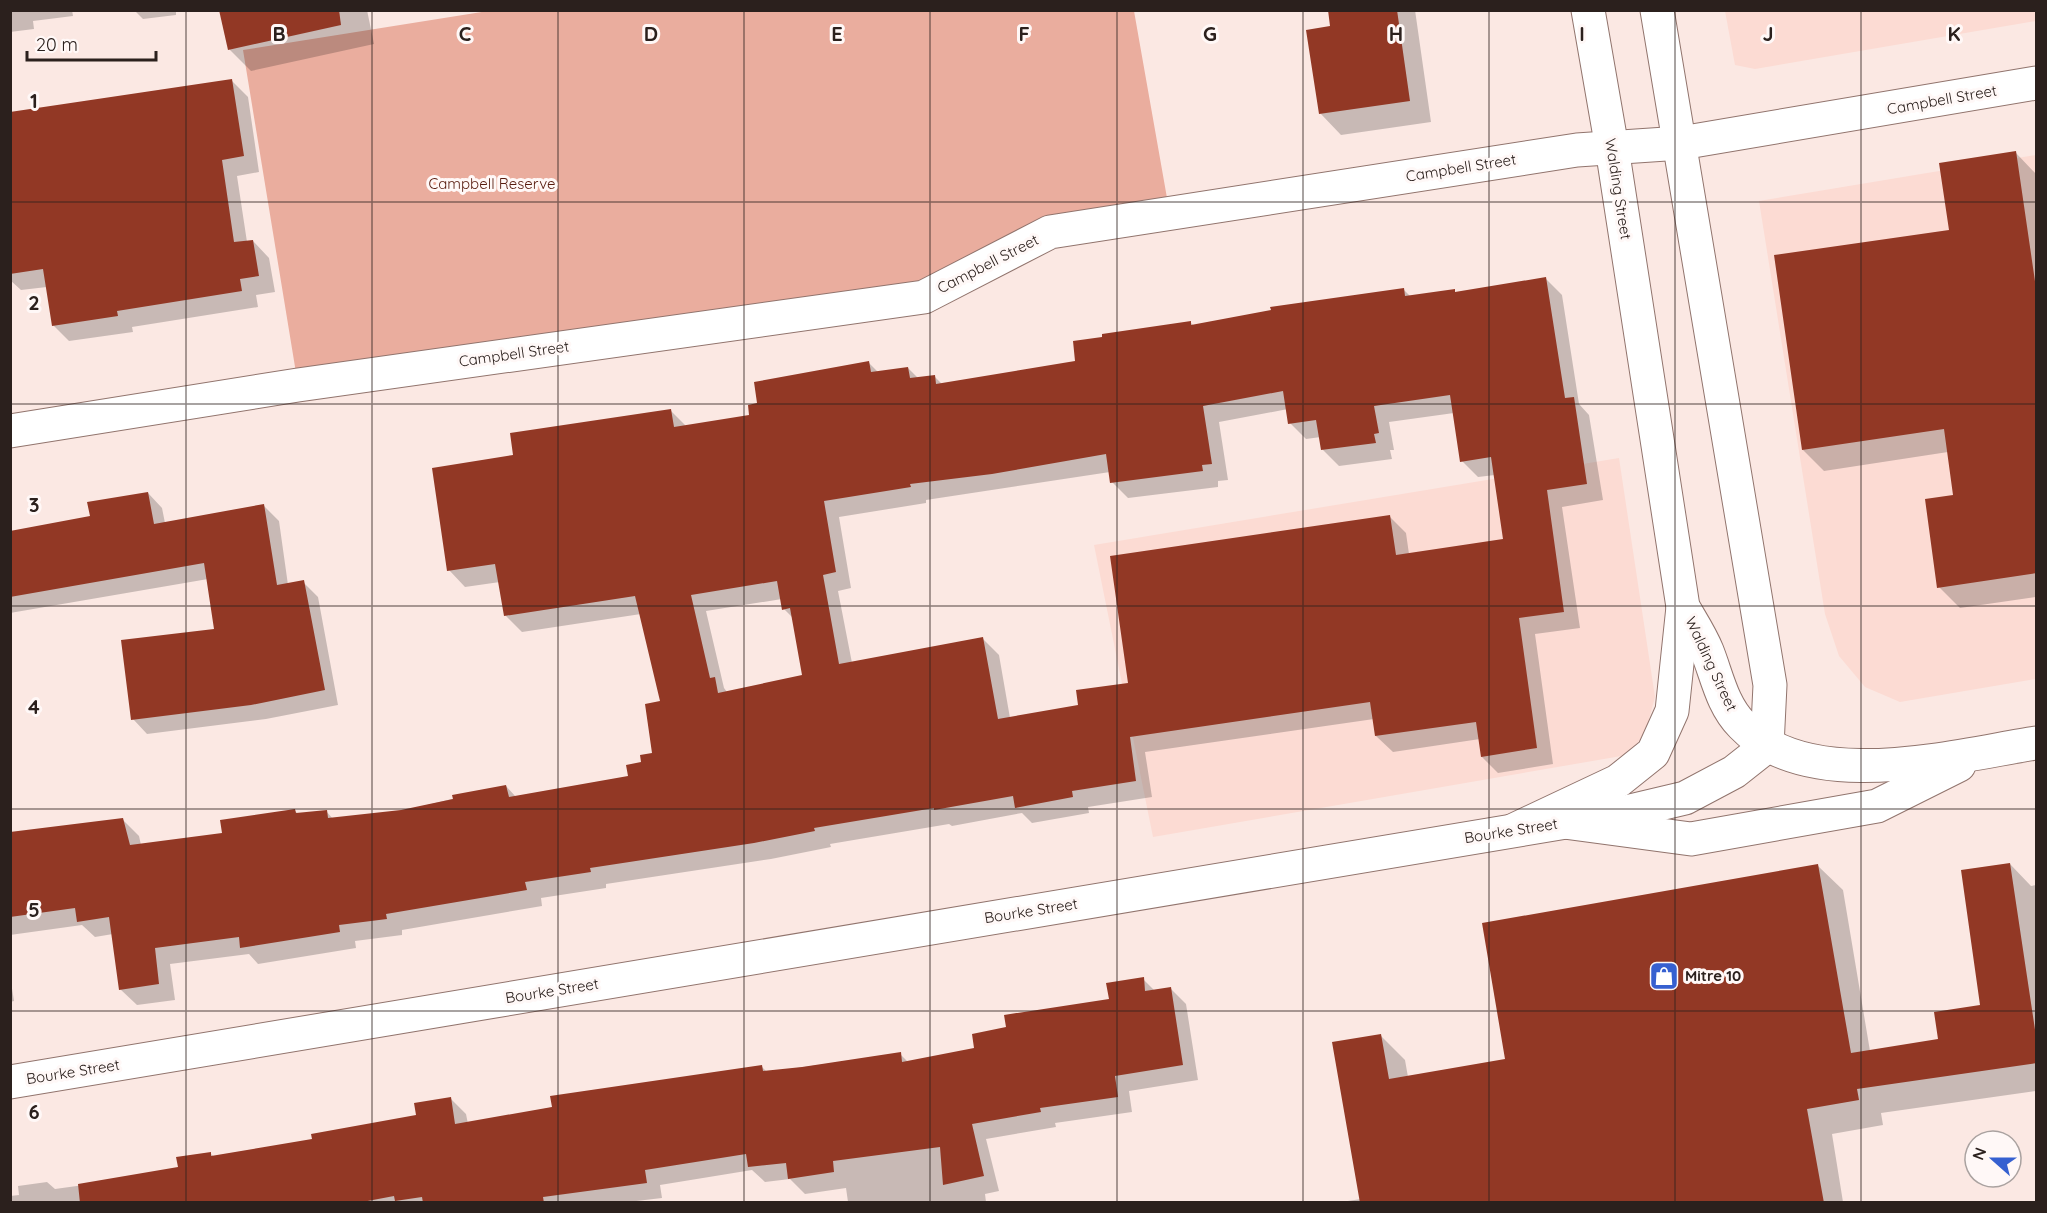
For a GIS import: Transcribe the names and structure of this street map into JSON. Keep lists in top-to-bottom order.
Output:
{
  "streets": {
    "street": ["Campbell Street", "Walding Street", "Bourke Street"]
  },
  "crossings": [
    ["Campbell Street", "Walding Street"],
    ["Walding Street", "Bourke Street"]
  ],
  "parks": ["Campbell Reserve"],
  "places": {
    "shop": ["Mitre 10"]
  },
  "scale_bar": "20 m",
  "north": "left",
  "grid": {
    "columns": [
      "B",
      "C",
      "D",
      "E",
      "F",
      "G",
      "H",
      "I",
      "J",
      "K"
    ],
    "rows": [
      "1",
      "2",
      "3",
      "4",
      "5",
      "6"
    ]
  }
}
